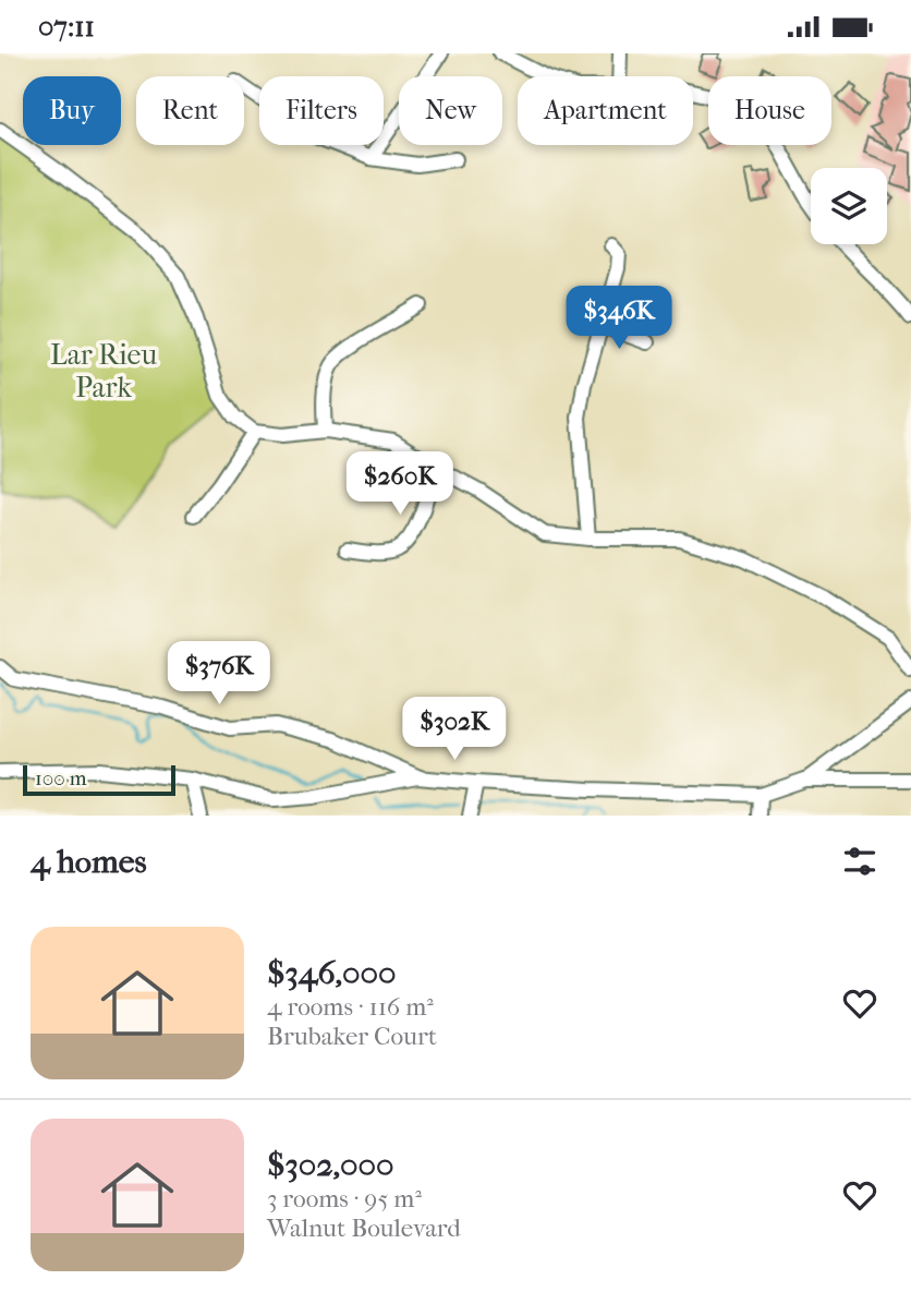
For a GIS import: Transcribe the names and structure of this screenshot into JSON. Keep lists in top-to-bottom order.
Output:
{
  "parks": ["Lar Rieu Park"],
  "scale_bar": "100 m",
  "page": {
    "status": "07:11",
    "chip": [
      "Buy",
      "Rent",
      "Filters",
      "New",
      "Apartment",
      "House"
    ],
    "price": [
      "$346K",
      "$260K",
      "$376K",
      "$302K"
    ],
    "scale": "100 m",
    "heading": "4 homes",
    "list": [
      {
        "name": "$346,000",
        "note": "4 rooms · 116 m² · Brubaker Court"
      },
      {
        "name": "$302,000",
        "note": "3 rooms · 95 m² · Walnut Boulevard"
      }
    ]
  }
}
